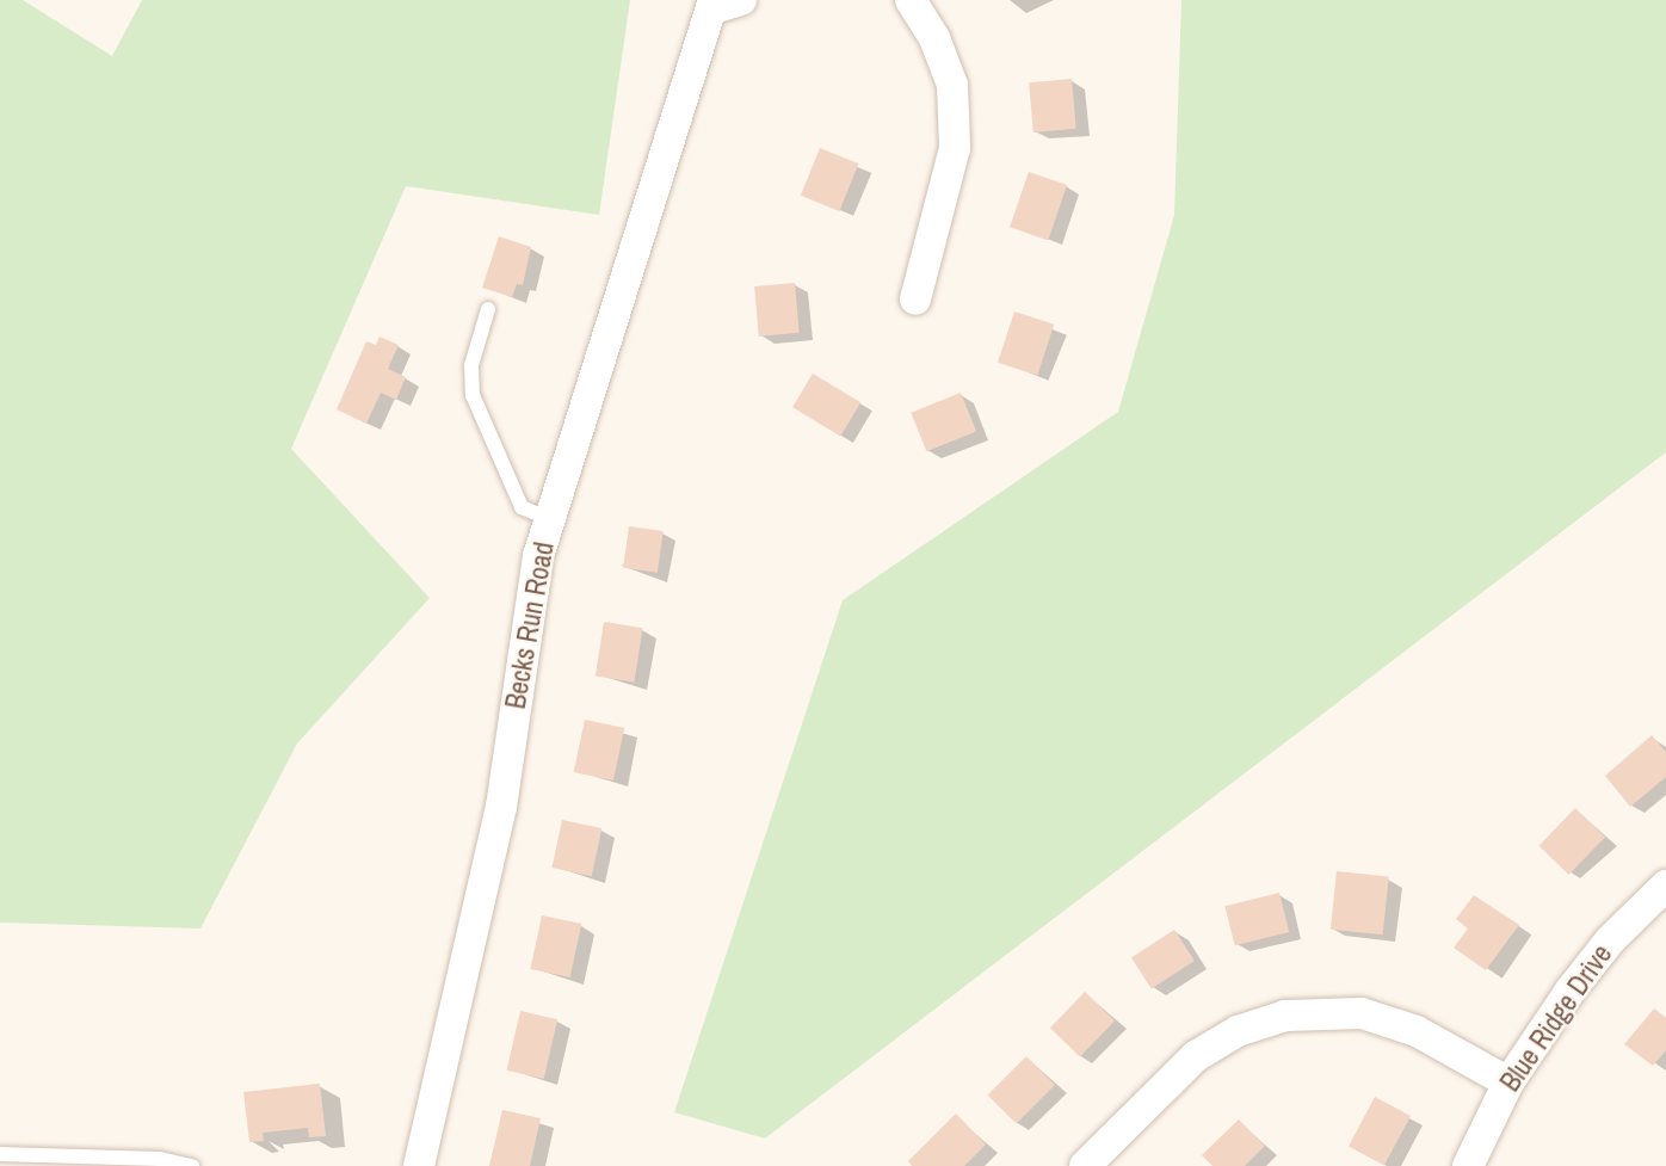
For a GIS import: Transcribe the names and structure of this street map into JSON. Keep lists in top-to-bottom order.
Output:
{
  "streets": {
    "street": ["Becks Run Road", "Blue Ridge Drive"]
  }
}
